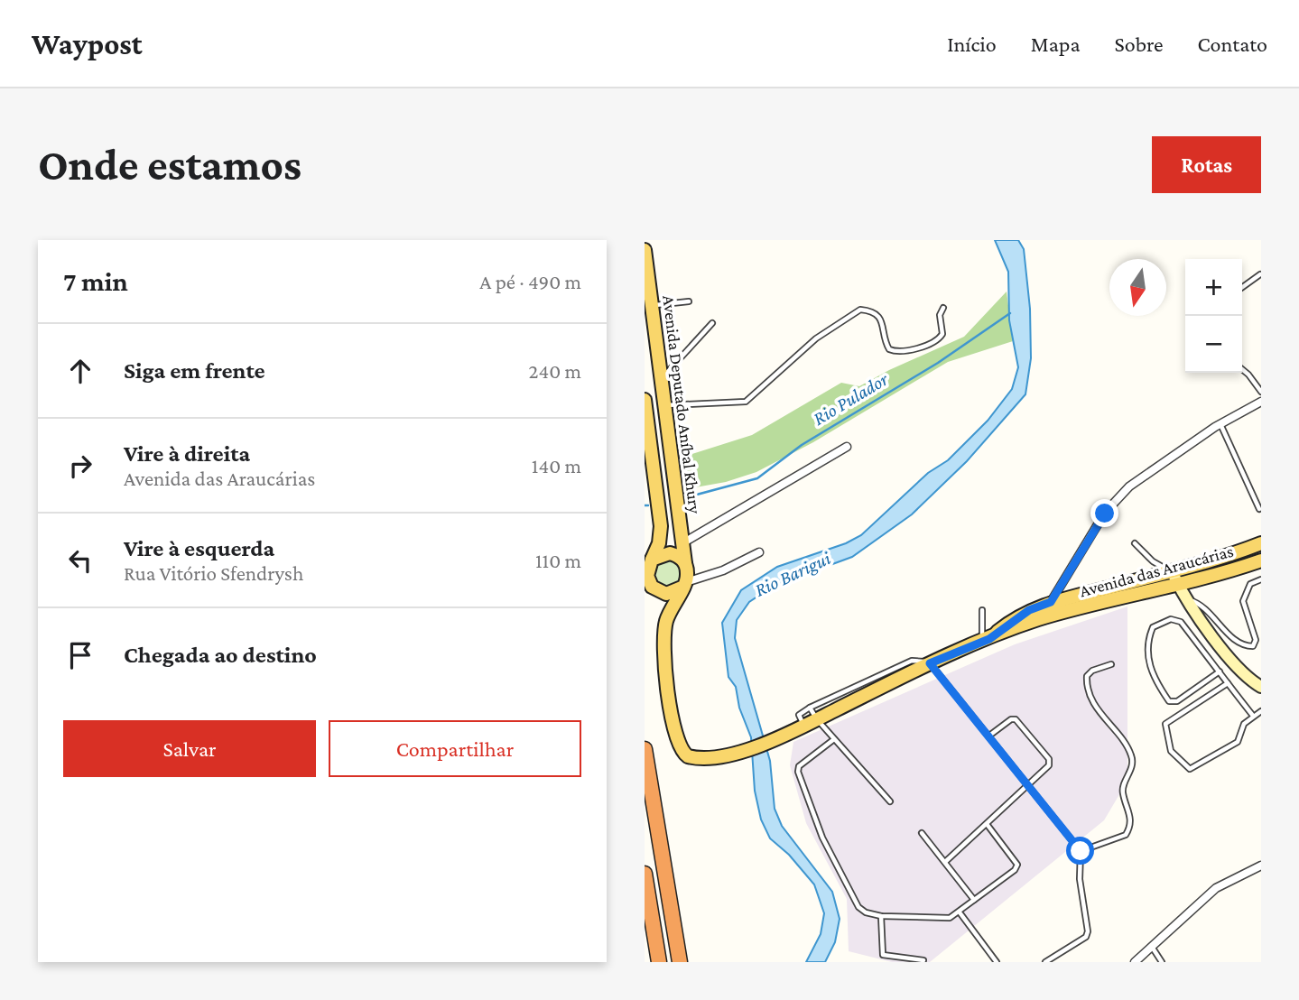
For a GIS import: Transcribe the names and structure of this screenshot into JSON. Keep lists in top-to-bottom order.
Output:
{
  "streets": {
    "main road": ["Avenida Deputado Aníbal Khury", "Avenida das Araucárias"]
  },
  "water": ["Rio Pulador", "Rio Barigui"],
  "north": "bottom",
  "page": {
    "header": "Waypost",
    "nav": [
      "Início",
      "Mapa",
      "Sobre",
      "Contato"
    ],
    "buttons": [
      "Rotas",
      ["Salvar", "Compartilhar"]
    ],
    "title": "Onde estamos",
    "heading": ["7 min", "A pé · 490 m"],
    "map_buttons": ["+", "−"],
    "list": [
      ["Siga em frente", "240 m"],
      ["Vire à direita", "Avenida das Araucárias", "140 m"],
      ["Vire à esquerda", "Rua Vitório Sfendrysh", "110 m"],
      "Chegada ao destino"
    ]
  }
}
